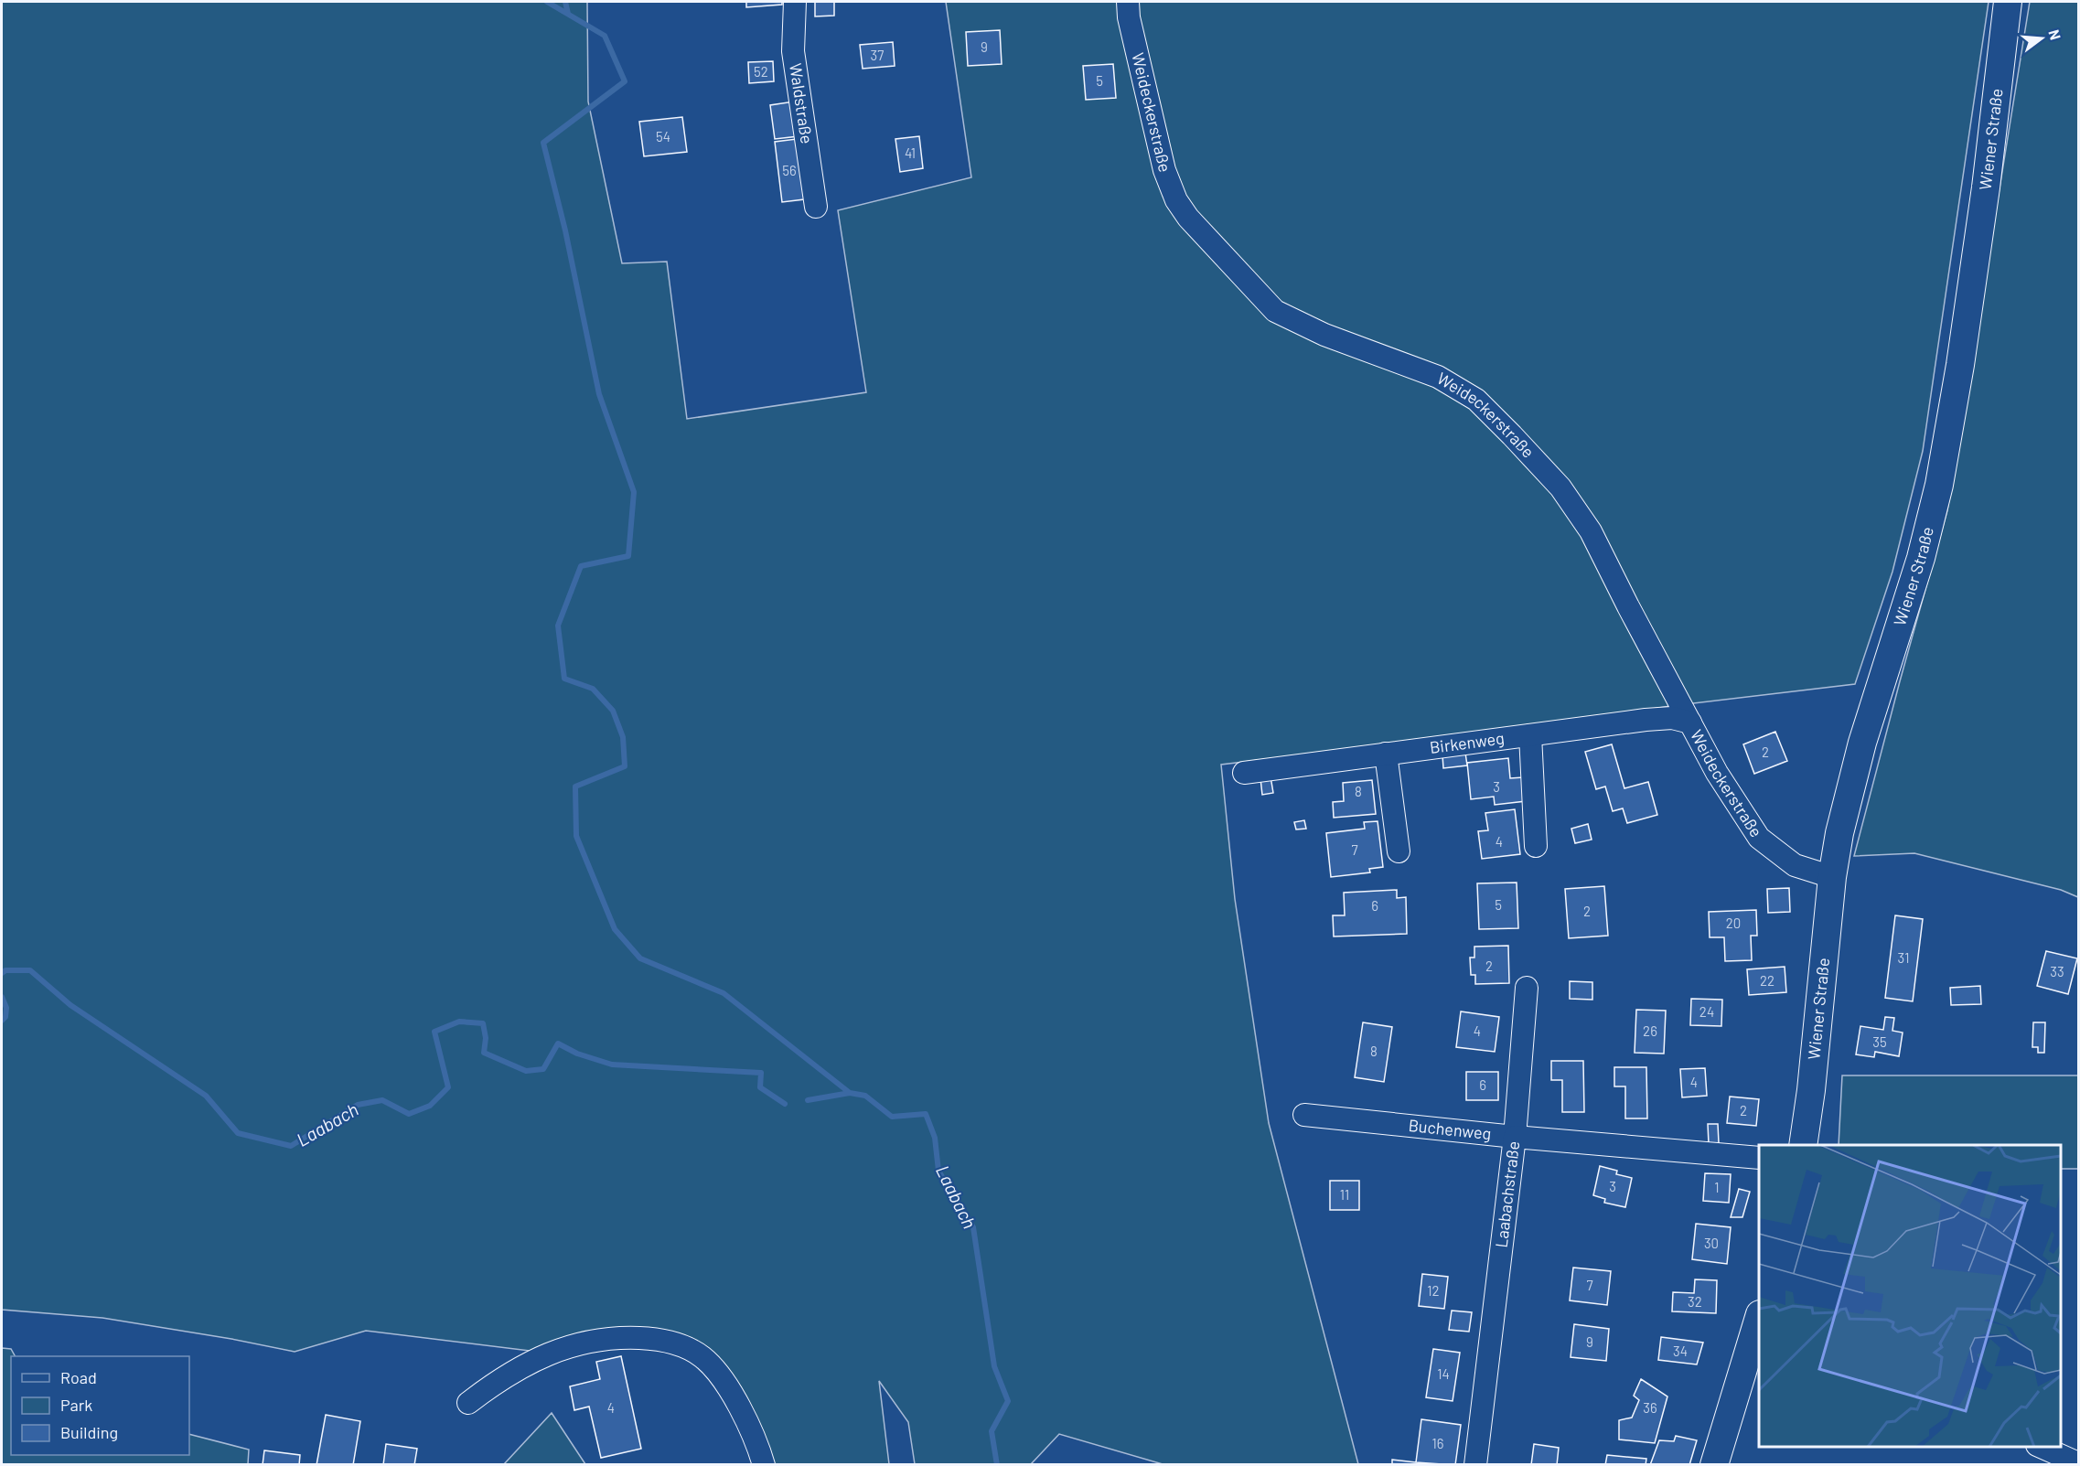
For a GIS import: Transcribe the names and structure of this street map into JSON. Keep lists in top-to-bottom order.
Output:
{
  "streets": {
    "main road": ["Wiener Straße"],
    "street": [
      "Waldstraße",
      "Weideckerstraße",
      "Birkenweg",
      "Buchenweg",
      "Laabachstraße"
    ]
  },
  "crossings": [
    ["Weideckerstraße", "Wiener Straße"],
    ["Weideckerstraße", "Birkenweg"],
    ["Buchenweg", "Laabachstraße"]
  ],
  "water": ["Laabach"],
  "house_numbers": [
    "9",
    "37",
    "52",
    "5",
    "54",
    "41",
    "56",
    "2",
    "3",
    "8",
    "4",
    "7",
    "5",
    "6",
    "2",
    "20",
    "31",
    "2",
    "33",
    "22",
    "24",
    "4",
    "26",
    "35",
    "8",
    "4",
    "6",
    "2",
    "3",
    "1",
    "11",
    "30",
    "7",
    "12",
    "32",
    "9",
    "34",
    "14",
    "4",
    "36",
    "16"
  ],
  "legend": ["Road", "Park", "Building"],
  "north": "right"
}
